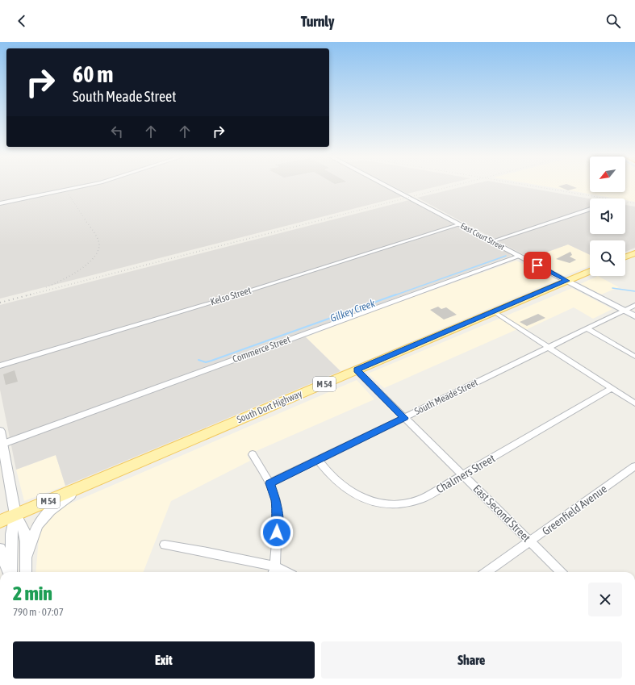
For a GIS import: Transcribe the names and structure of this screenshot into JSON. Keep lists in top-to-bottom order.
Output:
{
  "streets": {
    "main road": ["East Court Street", "M 54", "South Dort Highway"],
    "street": [
      "Kelso Street",
      "Commerce Street",
      "South Meade Street",
      "Chalmers Street",
      "Greenfield Avenue",
      "East Second Street"
    ]
  },
  "crossings": [
    ["East Court Street", "Kelso Street"],
    ["East Court Street", "Commerce Street"],
    ["East Court Street", "South Meade Street"],
    ["East Court Street", "South Dort Highway"],
    ["M 54", "South Dort Highway"],
    ["South Meade Street", "Chalmers Street"],
    ["South Meade Street", "East Second Street"],
    ["South Dort Highway", "East Second Street"],
    ["Chalmers Street", "East Second Street"],
    ["Greenfield Avenue", "East Second Street"]
  ],
  "water": ["Gilkey Creek"],
  "north": "bottom left",
  "page": {
    "header": "Turnly",
    "turn": ["60 m", "South Meade Street"],
    "heading": ["2 min", "790 m · 07:07"],
    "buttons": ["Exit", "Share"]
  }
}
